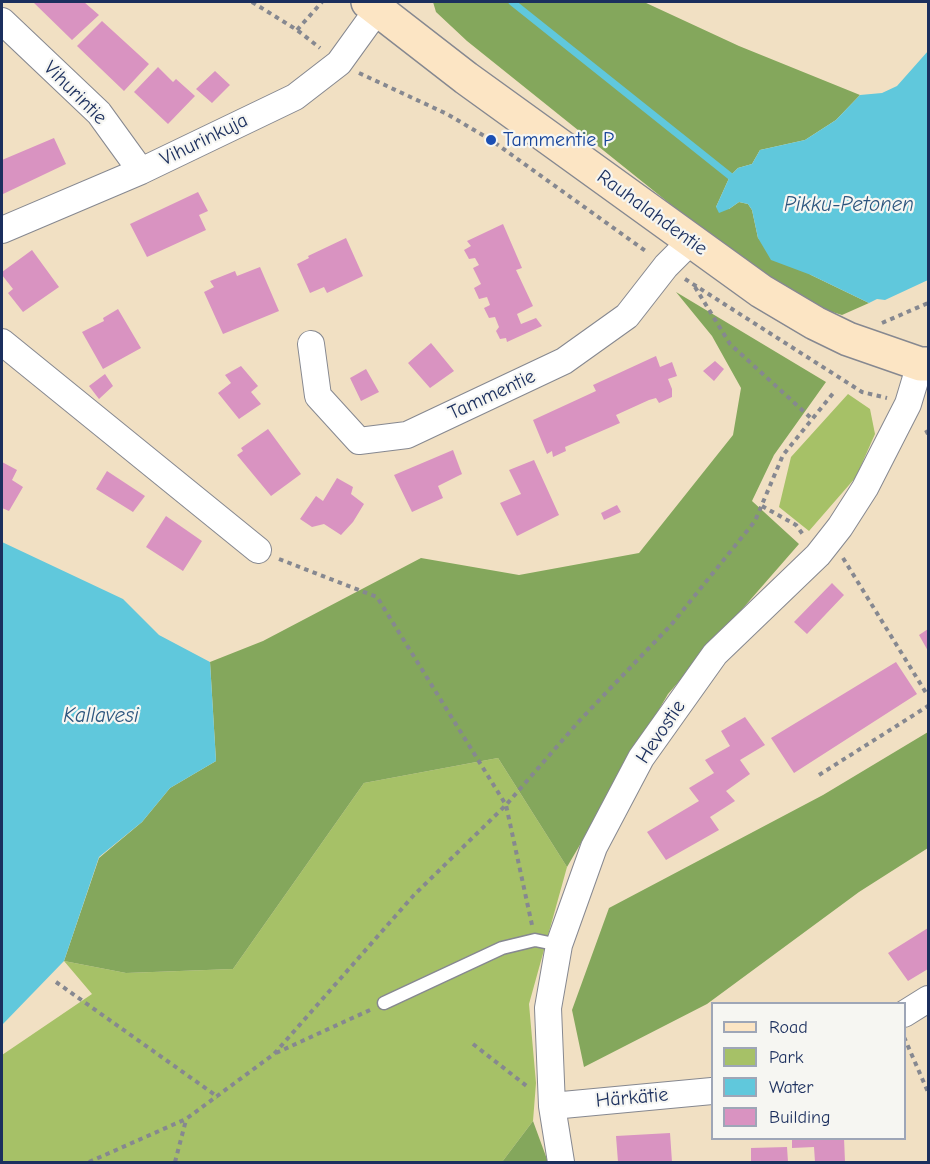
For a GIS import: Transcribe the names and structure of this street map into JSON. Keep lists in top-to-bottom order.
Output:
{
  "streets": {
    "main road": ["Rauhalahdentie"],
    "street": [
      "Vihurintie",
      "Vihurinkuja",
      "Tammentie",
      "Hevostie",
      "Härkätie"
    ]
  },
  "crossings": [
    ["Vihurintie", "Vihurinkuja"],
    ["Vihurinkuja", "Rauhalahdentie"],
    ["Rauhalahdentie", "Tammentie"],
    ["Rauhalahdentie", "Hevostie"],
    ["Hevostie", "Härkätie"]
  ],
  "water": ["Pikku-Petonen", "Kallavesi"],
  "places": ["Tammentie P"],
  "legend": [
    "Road",
    "Park",
    "Water",
    "Building"
  ]
}
